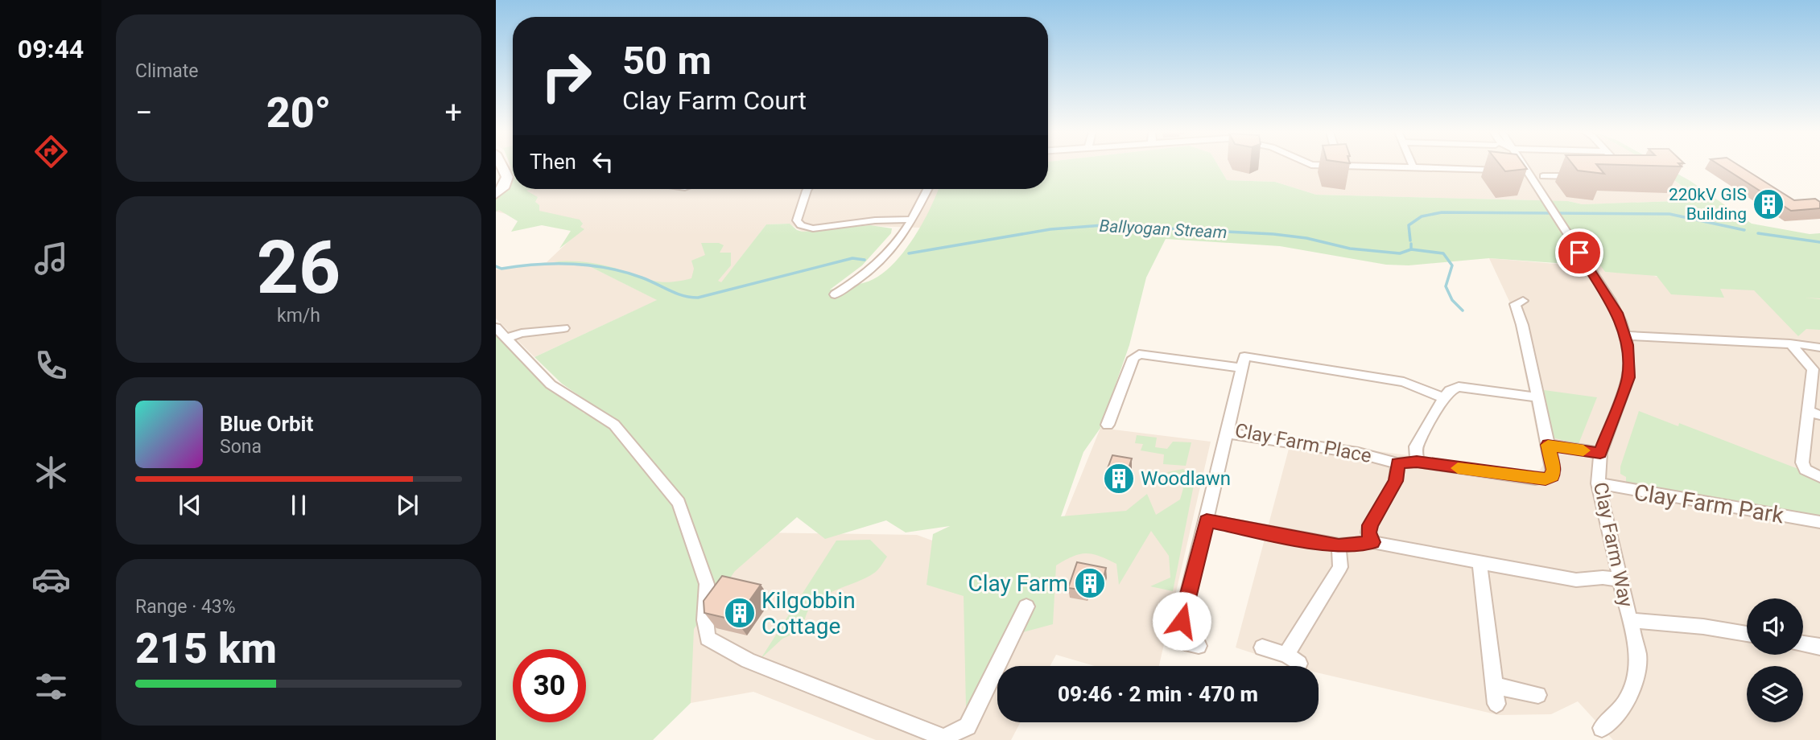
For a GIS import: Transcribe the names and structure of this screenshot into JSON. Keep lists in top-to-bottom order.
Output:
{
  "streets": {
    "street": ["Clay Farm Place", "Clay Farm Park", "Clay Farm Way"]
  },
  "crossings": [
    ["Clay Farm Park", "Clay Farm Way"]
  ],
  "water": ["Ballyogan Stream"],
  "places": {
    "building": [
      "220kV GIS Building",
      "Woodlawn",
      "Clay Farm",
      "Kilgobbin Cottage"
    ]
  },
  "page": {
    "tabs": "09:44",
    "tile": [
      "Climate",
      ["26", "km/h"],
      ["Range · 43%", "215 km"]
    ],
    "turn": ["50 m", "Clay Farm Court"],
    "heat": ["−", "20°", "+"],
    "then": "Then",
    "song": ["Blue Orbit", "Sona"],
    "limit": "30",
    "trip": "09:46 · 2 min · 470 m"
  }
}
